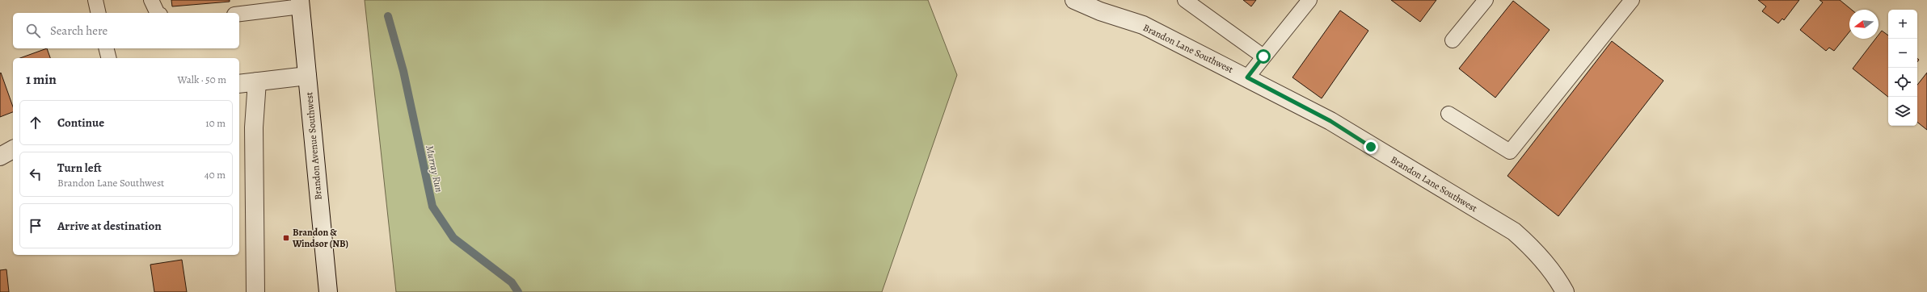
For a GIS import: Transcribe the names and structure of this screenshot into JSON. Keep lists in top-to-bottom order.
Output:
{
  "streets": {
    "street": ["Brandon Lane Southwest", "Brandon Avenue Southwest"]
  },
  "water": ["Murray Run"],
  "places": {
    "transit": ["Brandon & Windsor (NB)"]
  },
  "north": "left",
  "page": {
    "map_buttons": ["+", "−"],
    "search": "Search here",
    "heading": ["1 min", "Walk · 50 m"],
    "list": [
      ["Continue", "10 m"],
      ["Turn left", "Brandon Lane Southwest", "40 m"],
      "Arrive at destination"
    ]
  }
}
